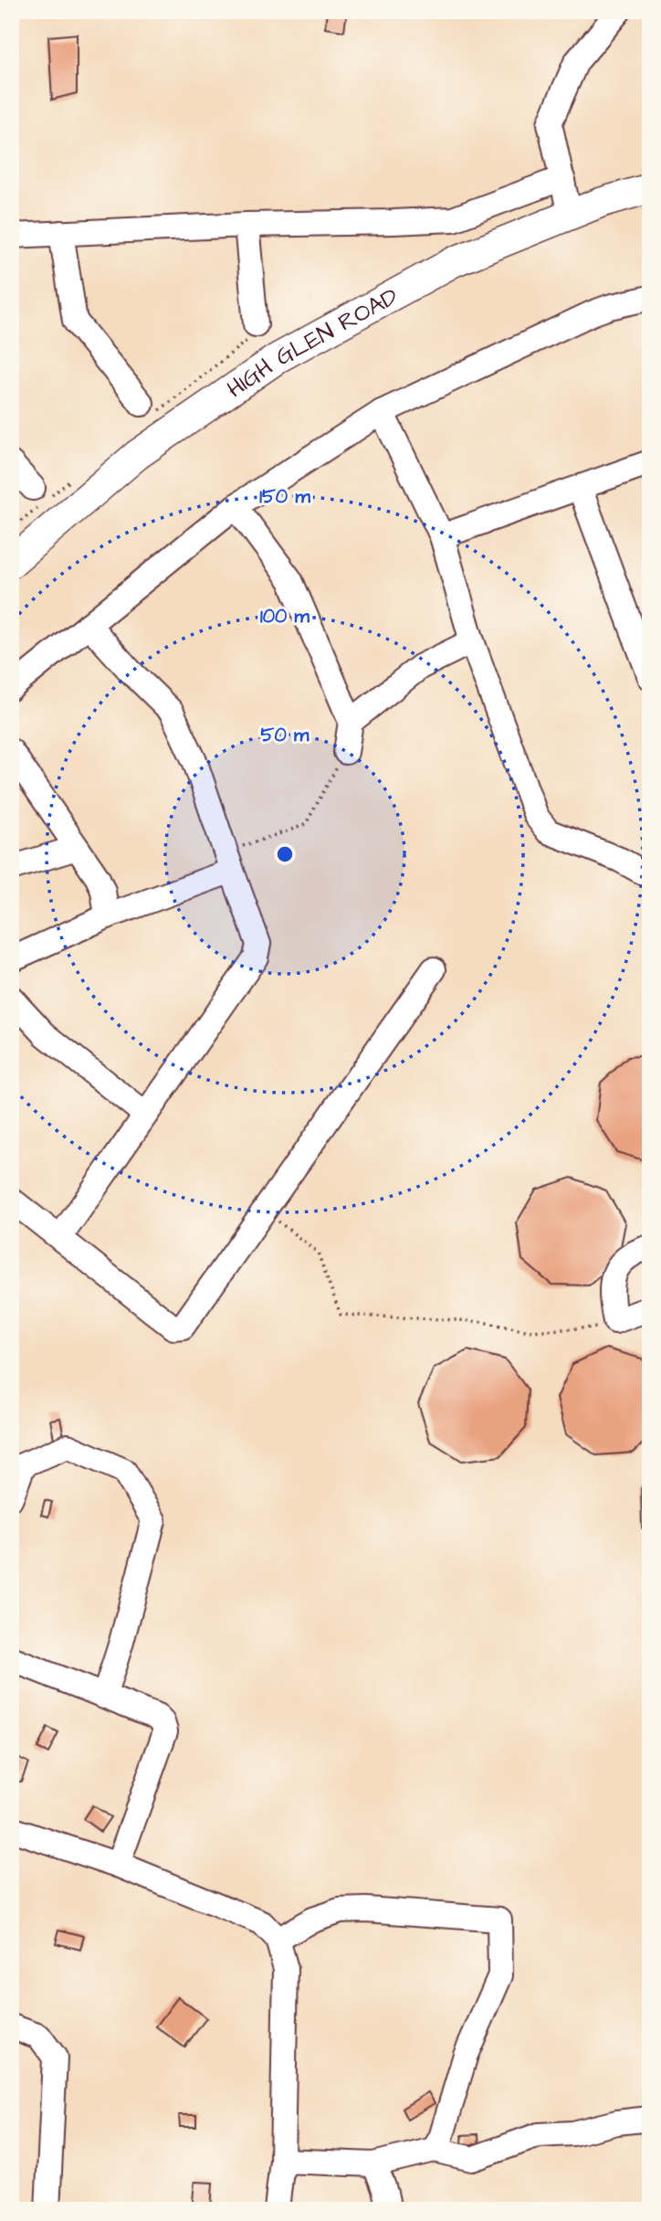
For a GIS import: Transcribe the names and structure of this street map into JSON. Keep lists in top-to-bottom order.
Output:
{
  "streets": {
    "main road": ["HIGH GLEN ROAD"]
  },
  "rings": ["150 m", "100 m", "50 m"]
}
